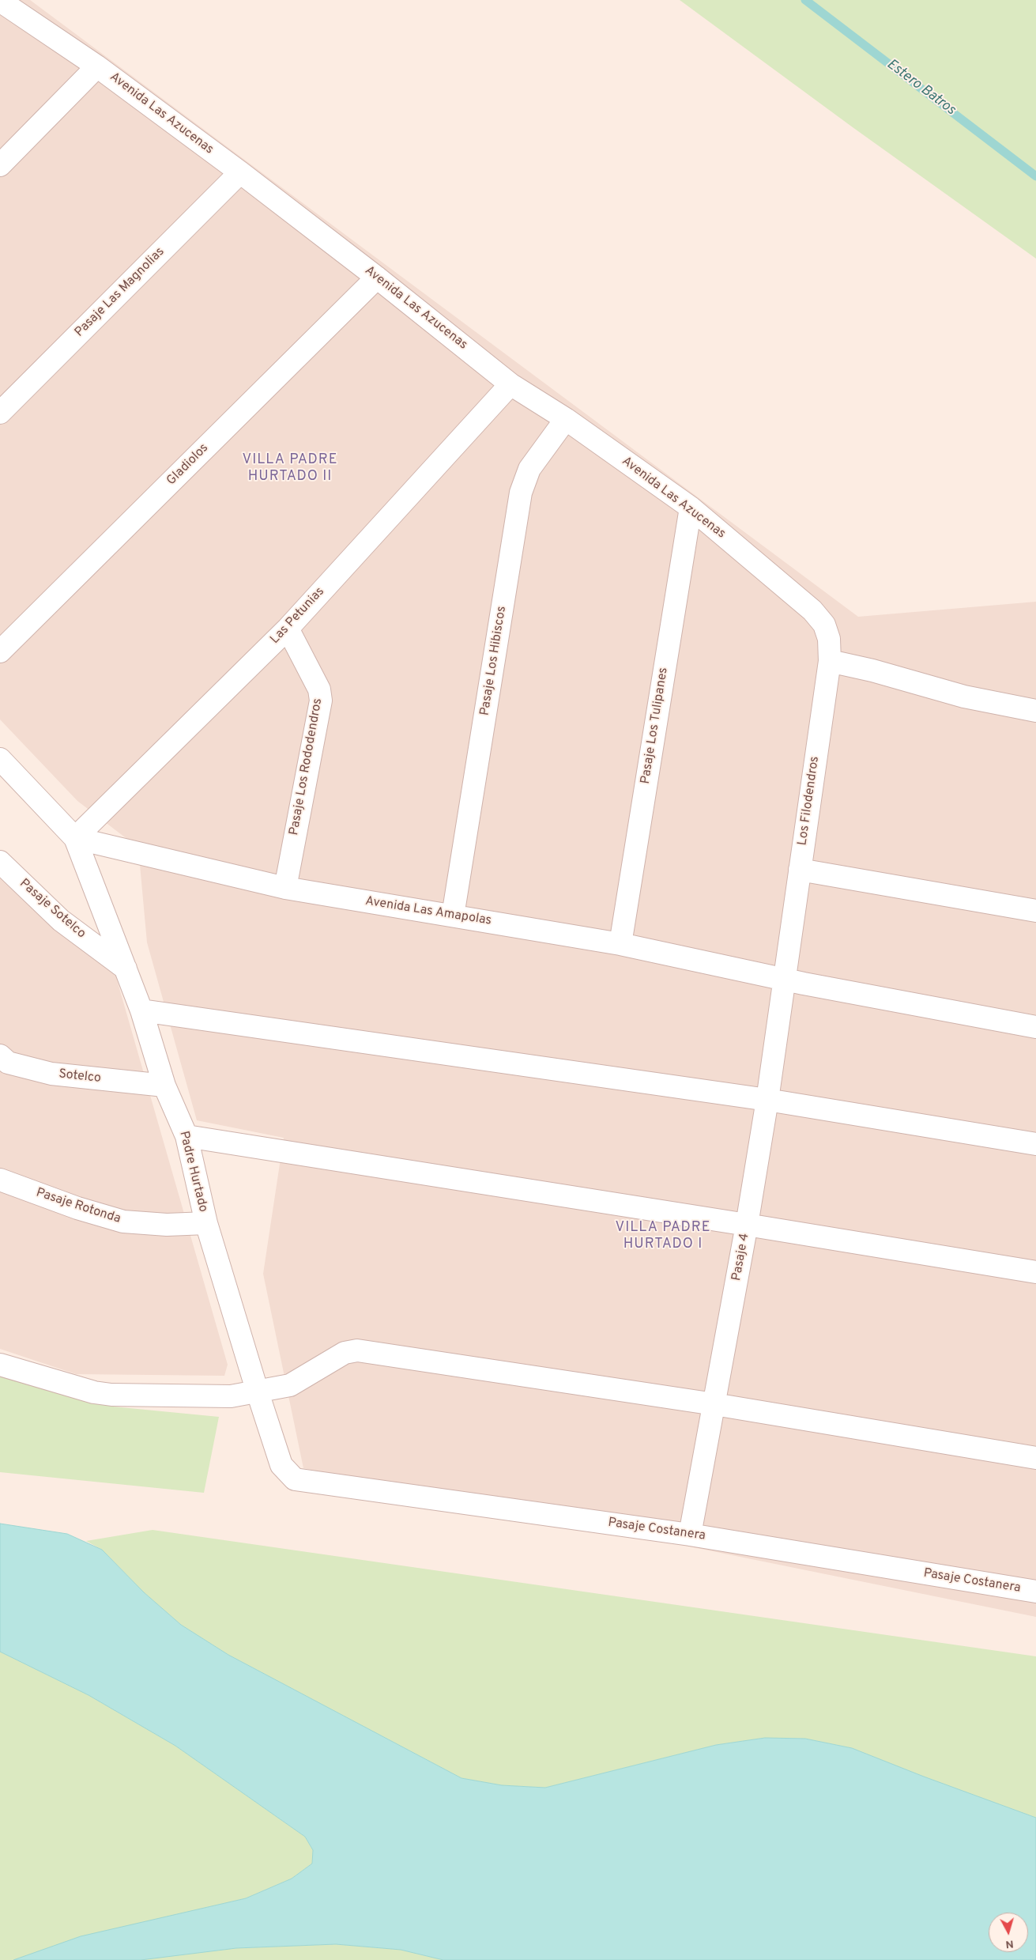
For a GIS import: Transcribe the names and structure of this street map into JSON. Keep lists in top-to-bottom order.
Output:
{
  "streets": {
    "street": [
      "Avenida Las Azucenas",
      "Pasaje Las Magnolias",
      "Gladiolos",
      "Las Petunias",
      "Pasaje Los Hibiscos",
      "Pasaje Los Tulipanes",
      "Pasaje Los Rododendros",
      "Los Filodendros",
      "Pasaje Sotelco",
      "Avenida Las Amapolas",
      "Sotelco",
      "Padre Hurtado",
      "Pasaje Rotonda",
      "Pasaje 4",
      "Pasaje Costanera"
    ]
  },
  "crossings": [
    ["Avenida Las Azucenas", "Pasaje Las Magnolias"],
    ["Avenida Las Azucenas", "Gladiolos"],
    ["Avenida Las Azucenas", "Las Petunias"],
    ["Avenida Las Azucenas", "Pasaje Los Hibiscos"],
    ["Avenida Las Azucenas", "Pasaje Los Tulipanes"],
    ["Avenida Las Azucenas", "Los Filodendros"],
    ["Las Petunias", "Pasaje Los Rododendros"],
    ["Las Petunias", "Avenida Las Amapolas"],
    ["Las Petunias", "Padre Hurtado"],
    ["Pasaje Los Hibiscos", "Avenida Las Amapolas"],
    ["Pasaje Los Tulipanes", "Avenida Las Amapolas"],
    ["Pasaje Los Rododendros", "Avenida Las Amapolas"],
    ["Los Filodendros", "Avenida Las Amapolas"],
    ["Los Filodendros", "Pasaje 4"],
    ["Pasaje Sotelco", "Padre Hurtado"],
    ["Avenida Las Amapolas", "Padre Hurtado"],
    ["Avenida Las Amapolas", "Pasaje 4"],
    ["Sotelco", "Padre Hurtado"],
    ["Padre Hurtado", "Pasaje Rotonda"],
    ["Padre Hurtado", "Pasaje Costanera"],
    ["Pasaje 4", "Pasaje Costanera"]
  ],
  "districts": ["VILLA PADRE HURTADO II", "VILLA PADRE HURTADO I"],
  "water": ["Estero Batros"],
  "north": "bottom"
}
